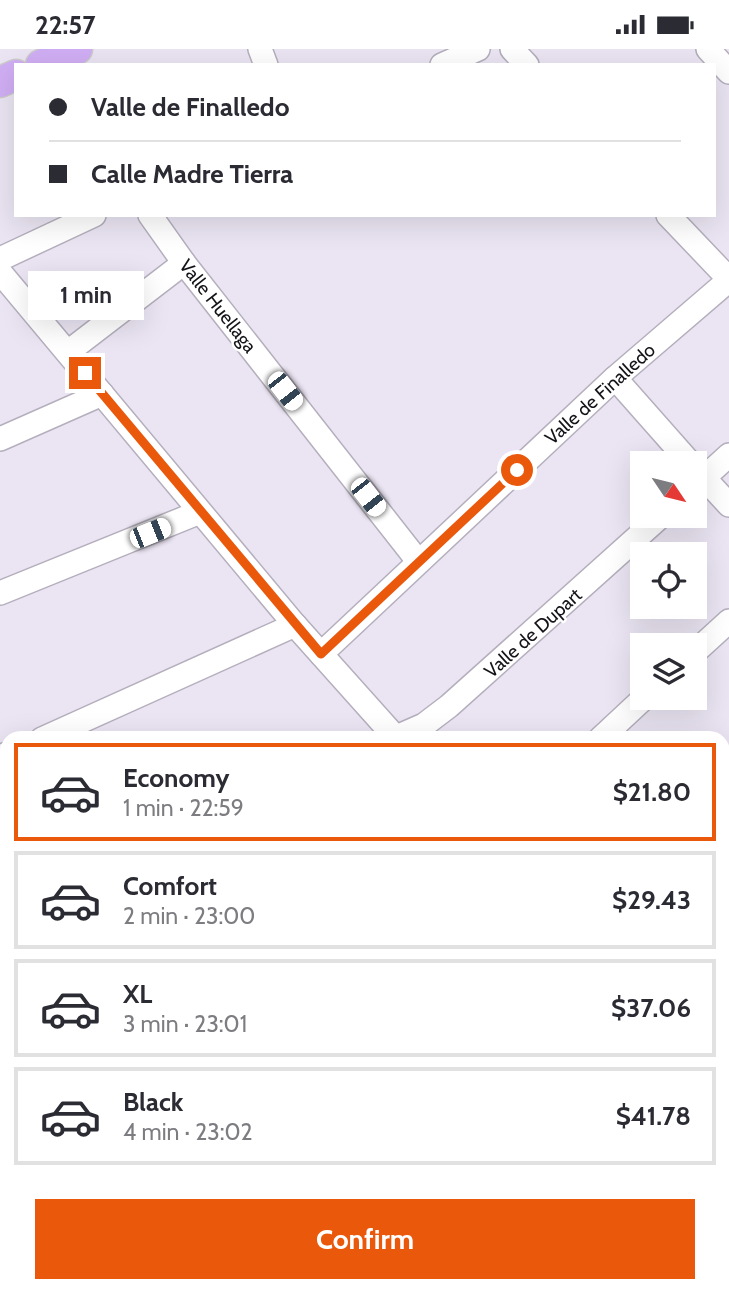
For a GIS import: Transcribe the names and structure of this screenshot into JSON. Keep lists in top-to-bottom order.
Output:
{
  "streets": {
    "street": ["Valle Huellaga", "Valle de Finalledo", "Valle de Dupart"]
  },
  "crossings": [
    ["Valle Huellaga", "Valle de Finalledo"]
  ],
  "north": "bottom right",
  "page": {
    "status": "22:57",
    "banner": ["Valle de Finalledo", "Calle Madre Tierra"],
    "bubble": "1 min",
    "list": [
      {
        "name": "Economy",
        "note": "1 min · 22:59",
        "value": "$21.80"
      },
      {
        "name": "Comfort",
        "note": "2 min · 23:00",
        "value": "$29.43"
      },
      {
        "name": "XL",
        "note": "3 min · 23:01",
        "value": "$37.06"
      },
      {
        "name": "Black",
        "note": "4 min · 23:02",
        "value": "$41.78"
      }
    ],
    "buttons": "Confirm"
  }
}
